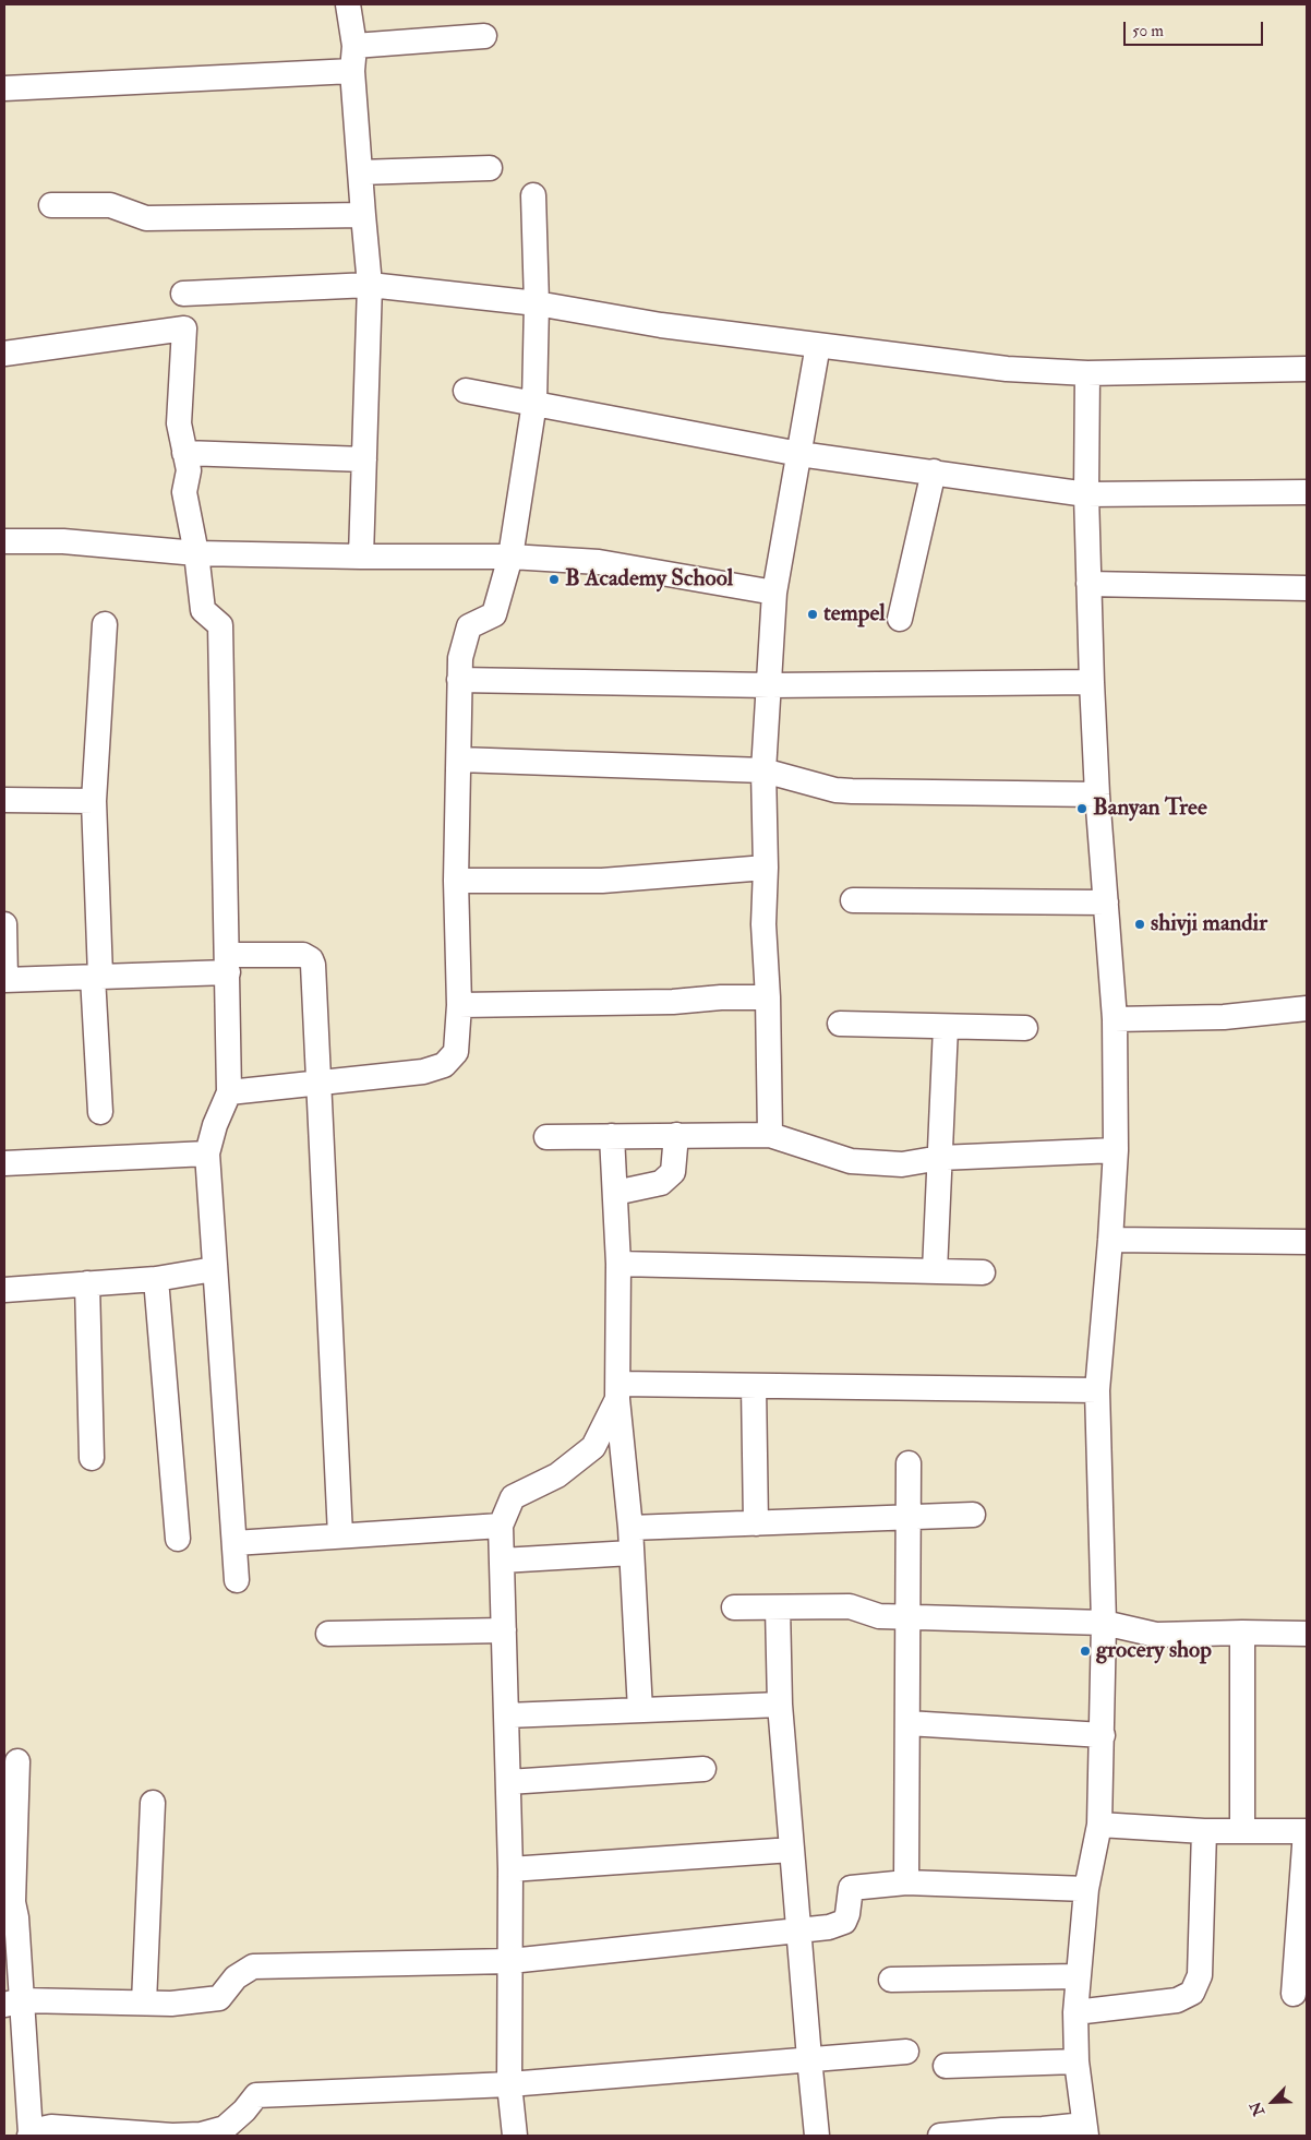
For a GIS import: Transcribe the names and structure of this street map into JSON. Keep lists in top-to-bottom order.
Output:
{
  "places": [
    "B Academy School",
    "tempel",
    "Banyan Tree",
    "shivji mandir",
    "grocery shop"
  ],
  "scale_bar": "50 m",
  "north": "bottom left"
}
